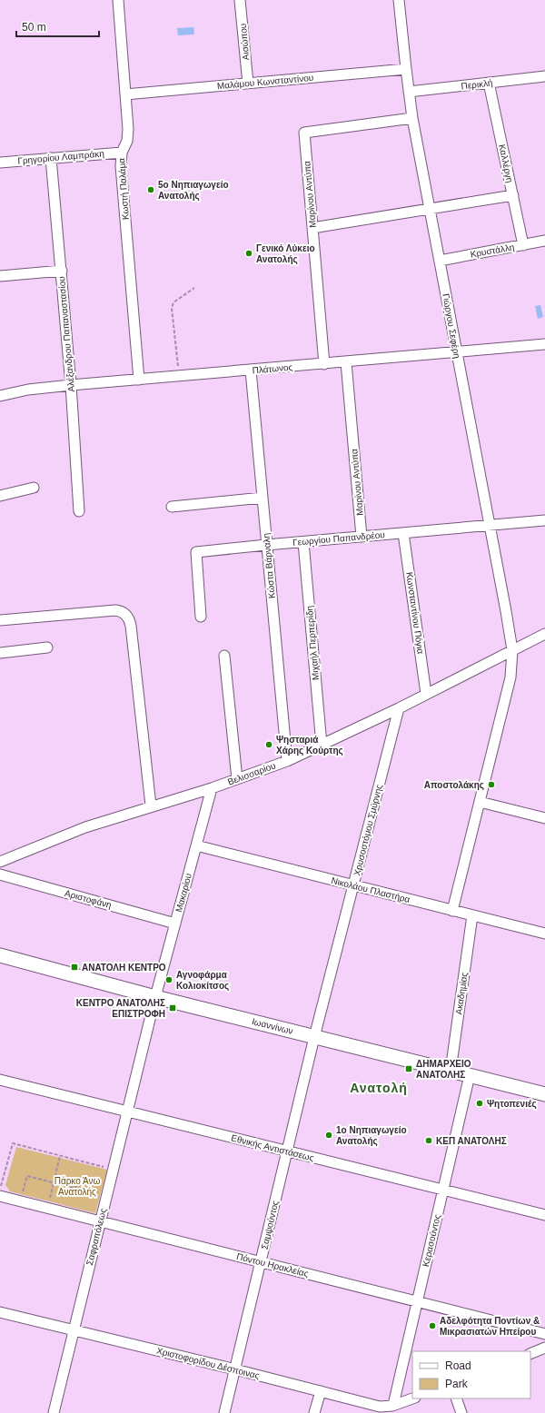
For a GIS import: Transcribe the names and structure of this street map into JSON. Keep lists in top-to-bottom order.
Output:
{
  "streets": {
    "main road": ["Ιωαννίνων"],
    "street": [
      "Αισώπου",
      "Μαλάμου Κωνσταντίνου",
      "Περικλή",
      "Γρηγορίου Λαμπράκη",
      "Καλλέργη",
      "Κωστή Παλάμα",
      "Μαρίνου Αντύπα",
      "Κρυστάλλη",
      "Γιώργου Σεφέρη",
      "Αλέξανδρου Παπαναστασίου",
      "Πλάτωνος",
      "Γεωργίου Παπανδρέου",
      "Κώστα Βάρναλη",
      "Κωνσταντίνου Πόγια",
      "Μιχαήλ Περπερίδη",
      "Βελισσαρίου",
      "Χρυσοστόμου Σμύρνης",
      "Νικολάου Πλαστήρα",
      "Μακαρίου",
      "Αριστοφάνη",
      "Ακαδημίας",
      "Εθνικής Αντιστάσεως",
      "Σαμψούντος",
      "Σαφραπόλεως",
      "Κερασούντος",
      "Πόντου Ηρακλείας",
      "Χριστοφορίδου Δέσποινας"
    ]
  },
  "crossings": [
    ["Αισώπου", "Μαλάμου Κωνσταντίνου"],
    ["Μαλάμου Κωνσταντίνου", "Κωστή Παλάμα"],
    ["Μαλάμου Κωνσταντίνου", "Γιώργου Σεφέρη"],
    ["Περικλή", "Καλλέργη"],
    ["Περικλή", "Γιώργου Σεφέρη"],
    ["Γρηγορίου Λαμπράκη", "Κωστή Παλάμα"],
    ["Γρηγορίου Λαμπράκη", "Αλέξανδρου Παπαναστασίου"],
    ["Καλλέργη", "Κρυστάλλη"],
    ["Κωστή Παλάμα", "Πλάτωνος"],
    ["Μαρίνου Αντύπα", "Γιώργου Σεφέρη"],
    ["Μαρίνου Αντύπα", "Πλάτωνος"],
    ["Μαρίνου Αντύπα", "Γεωργίου Παπανδρέου"],
    ["Κρυστάλλη", "Γιώργου Σεφέρη"],
    ["Γιώργου Σεφέρη", "Πλάτωνος"],
    ["Γιώργου Σεφέρη", "Γεωργίου Παπανδρέου"],
    ["Γιώργου Σεφέρη", "Βελισσαρίου"],
    ["Γιώργου Σεφέρη", "Νικολάου Πλαστήρα"],
    ["Αλέξανδρου Παπαναστασίου", "Πλάτωνος"],
    ["Πλάτωνος", "Κώστα Βάρναλη"],
    ["Γεωργίου Παπανδρέου", "Κώστα Βάρναλη"],
    ["Γεωργίου Παπανδρέου", "Κωνσταντίνου Πόγια"],
    ["Γεωργίου Παπανδρέου", "Μιχαήλ Περπερίδη"],
    ["Κώστα Βάρναλη", "Βελισσαρίου"],
    ["Κωνσταντίνου Πόγια", "Βελισσαρίου"],
    ["Μιχαήλ Περπερίδη", "Βελισσαρίου"],
    ["Βελισσαρίου", "Χρυσοστόμου Σμύρνης"],
    ["Βελισσαρίου", "Μακαρίου"],
    ["Χρυσοστόμου Σμύρνης", "Νικολάου Πλαστήρα"],
    ["Χρυσοστόμου Σμύρνης", "Ιωαννίνων"],
    ["Χρυσοστόμου Σμύρνης", "Σαμψούντος"],
    ["Νικολάου Πλαστήρα", "Μακαρίου"],
    ["Νικολάου Πλαστήρα", "Ακαδημίας"],
    ["Μακαρίου", "Αριστοφάνη"],
    ["Μακαρίου", "Ιωαννίνων"],
    ["Μακαρίου", "Σαφραπόλεως"],
    ["Ακαδημίας", "Ιωαννίνων"],
    ["Ιωαννίνων", "Σαμψούντος"],
    ["Ιωαννίνων", "Σαφραπόλεως"],
    ["Ιωαννίνων", "Κερασούντος"],
    ["Εθνικής Αντιστάσεως", "Σαμψούντος"],
    ["Εθνικής Αντιστάσεως", "Σαφραπόλεως"],
    ["Εθνικής Αντιστάσεως", "Κερασούντος"],
    ["Σαμψούντος", "Πόντου Ηρακλείας"],
    ["Σαμψούντος", "Χριστοφορίδου Δέσποινας"],
    ["Σαφραπόλεως", "Πόντου Ηρακλείας"],
    ["Σαφραπόλεως", "Χριστοφορίδου Δέσποινας"],
    ["Κερασούντος", "Πόντου Ηρακλείας"],
    ["Κερασούντος", "Χριστοφορίδου Δέσποινας"]
  ],
  "districts": ["Ανατολή"],
  "parks": ["Πάρκο Άνω Ανατολής"],
  "places": {
    "other": [
      "5ο Νηπιαγωγείο Ανατολής",
      "Γενικό Λύκειο Ανατολής",
      "Ψησταριά Χάρης Κούρτης",
      "Αποστολάκης",
      "Αγνοφάρμα Κολιοκίτσος",
      "Ψητοπενιές",
      "1ο Νηπιαγωγείο Ανατολής",
      "ΚΕΠ ΑΝΑΤΟΛΗΣ",
      "Αδελφότητα Ποντίων & Μικρασιατών Ηπείρου"
    ],
    "transit": ["ΑΝΑΤΟΛΗ ΚΕΝΤΡΟ", "ΚΕΝΤΡΟ ΑΝΑΤΟΛΗΣ ΕΠΙΣΤΡΟΦΗ", "ΔΗΜΑΡΧΕΙΟ ΑΝΑΤΟΛΗΣ"]
  },
  "legend": ["Road", "Park"],
  "scale_bar": "50 m"
}
